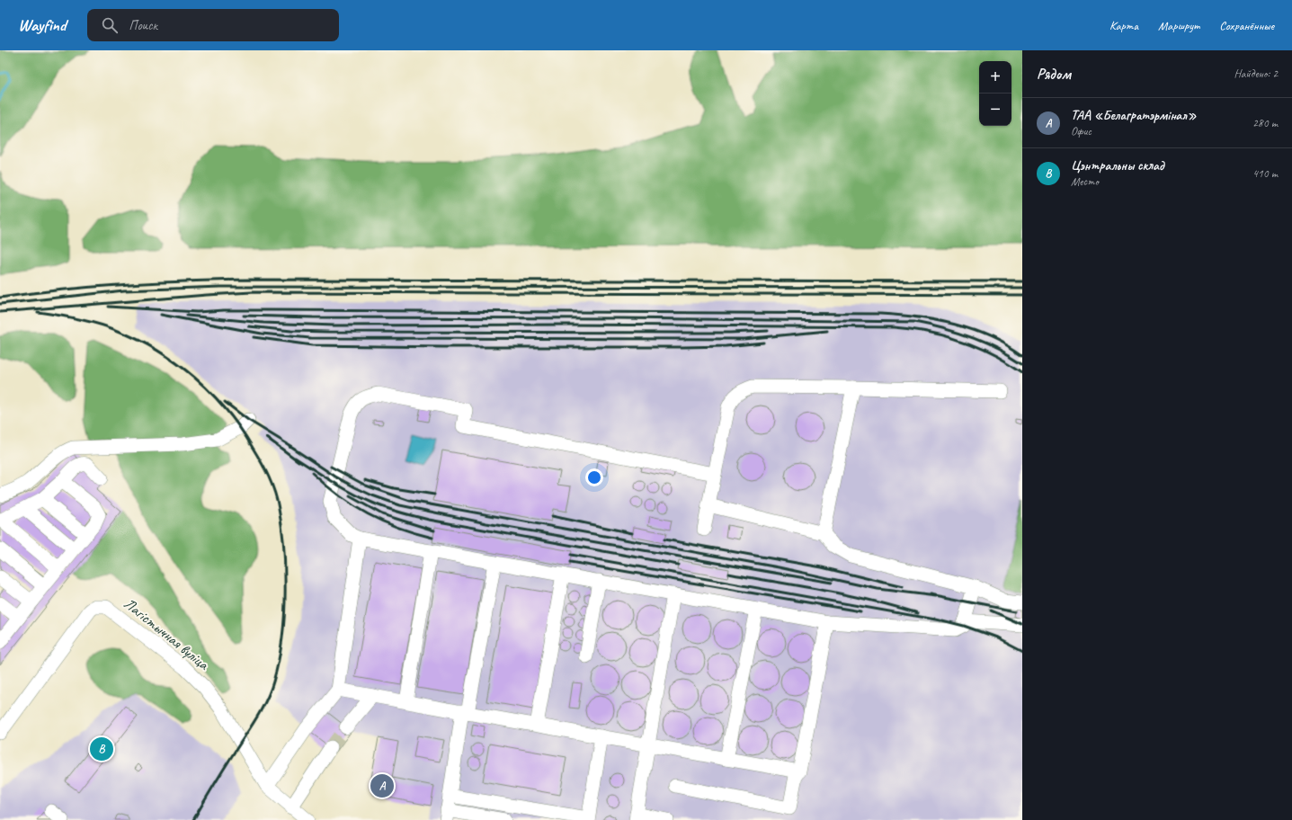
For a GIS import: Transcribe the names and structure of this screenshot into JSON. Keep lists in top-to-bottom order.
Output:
{
  "streets": {
    "street": ["Лагістычная вуліца"]
  },
  "page": {
    "header": "Wayfind",
    "search": "Поиск",
    "nav": ["Карта", "Маршрут", "Сохранённые"],
    "heading": ["Рядом", "Найдено: 2"],
    "map_buttons": ["+", "−"],
    "list": [
      {
        "mark": "A",
        "name": "ТАА «Белагратэрмінал»",
        "note": "Офис",
        "value": "280 m"
      },
      {
        "mark": "B",
        "name": "Цэнтральны склад",
        "note": "Место",
        "value": "410 m"
      }
    ],
    "pins": ["B", "A"]
  }
}
